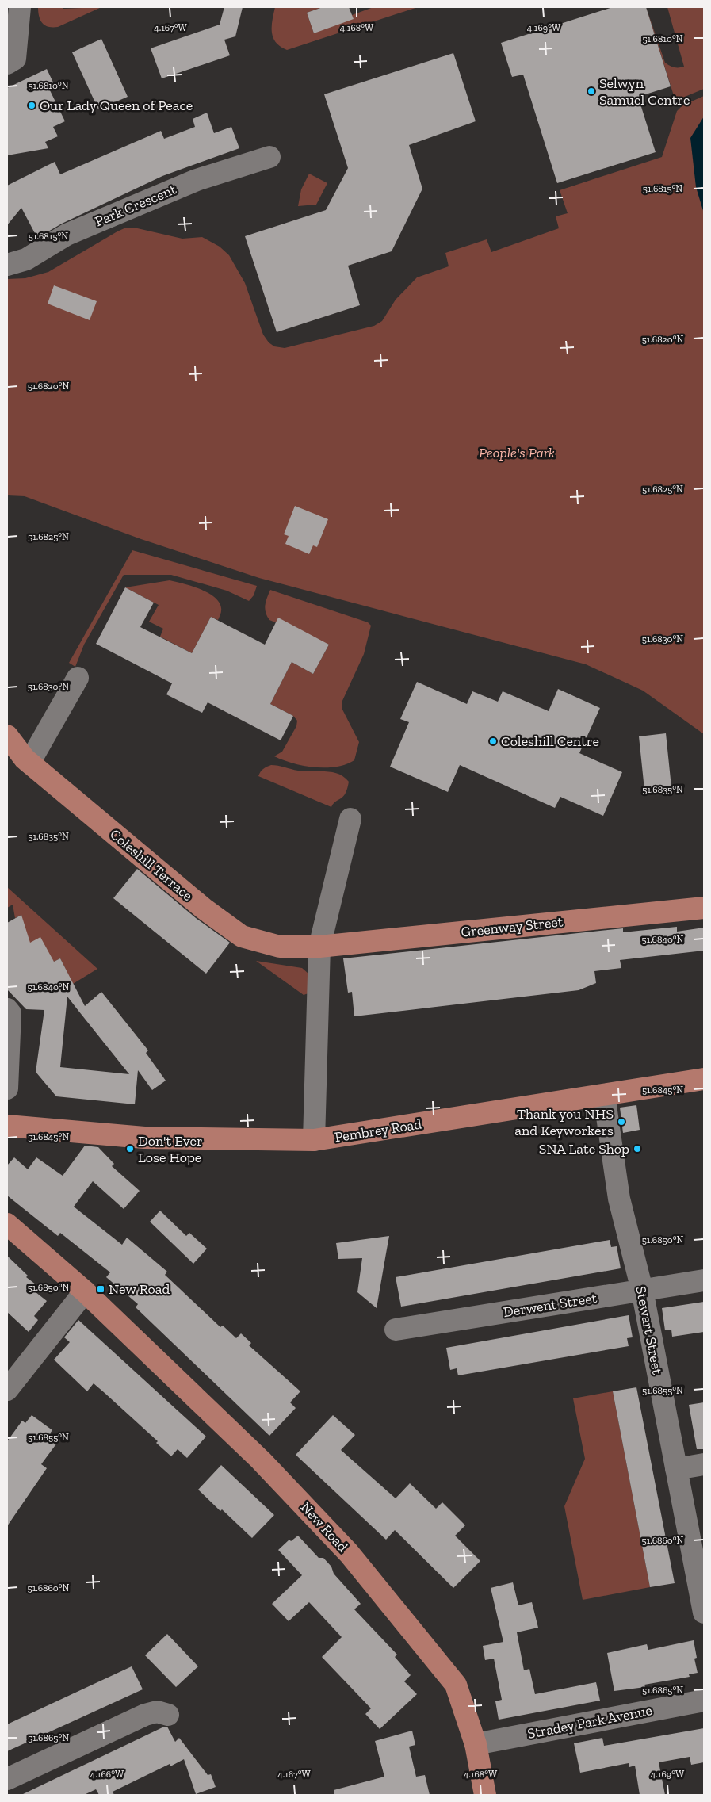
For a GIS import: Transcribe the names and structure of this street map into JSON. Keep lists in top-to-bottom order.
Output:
{
  "streets": {
    "main road": [
      "Coleshill Terrace",
      "Greenway Street",
      "Pembrey Road",
      "New Road"
    ],
    "street": [
      "Park Crescent",
      "Derwent Street",
      "Stewart Street",
      "Stradey Park Avenue"
    ]
  },
  "crossings": [
    ["Coleshill Terrace", "Greenway Street"],
    ["Pembrey Road", "Stewart Street"],
    ["Derwent Street", "Stewart Street"],
    ["New Road", "Stradey Park Avenue"]
  ],
  "parks": ["People's Park"],
  "places": {
    "other": [
      "Selwyn Samuel Centre",
      "Our Lady Queen of Peace",
      "Coleshill Centre",
      "Thank you NHS and Keyworkers",
      "Don't Ever Lose Hope",
      "SNA Late Shop"
    ],
    "transit": ["New Road"]
  },
  "coordinates": [
    "4.167°W",
    "4.168°W",
    "4.169°W",
    "51.6810°N",
    "51.6815°N",
    "51.6820°N",
    "51.6825°N",
    "51.6830°N",
    "51.6835°N",
    "51.6840°N",
    "51.6845°N",
    "51.6850°N",
    "51.6855°N",
    "51.6860°N",
    "51.6865°N",
    "4.166°W"
  ]
}
